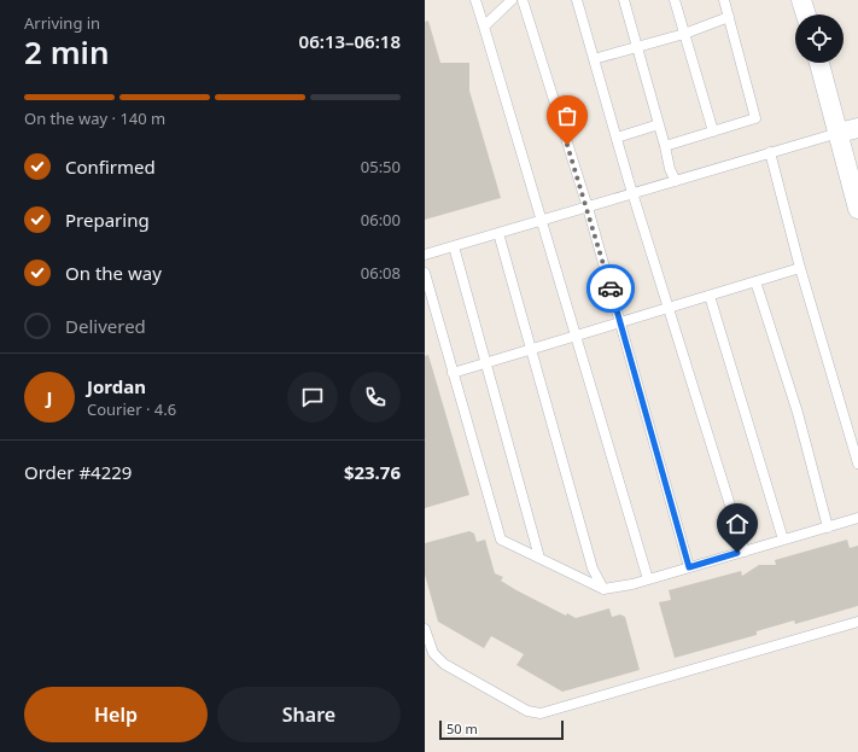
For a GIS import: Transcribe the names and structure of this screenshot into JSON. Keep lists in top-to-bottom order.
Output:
{
  "scale_bar": "50 m",
  "page": {
    "heading": ["2 min", "Arriving in", "06:13–06:18"],
    "panel": [
      "Jordan",
      "Courier · 4.6",
      "Order #4229",
      "$23.76"
    ],
    "bar": "On the way · 140 m",
    "list": [
      ["Confirmed", "05:50"],
      ["Preparing", "06:00"],
      ["On the way", "06:08"],
      "Delivered"
    ],
    "round": "J",
    "buttons": ["Help", "Share"],
    "scale": "50 m"
  }
}
